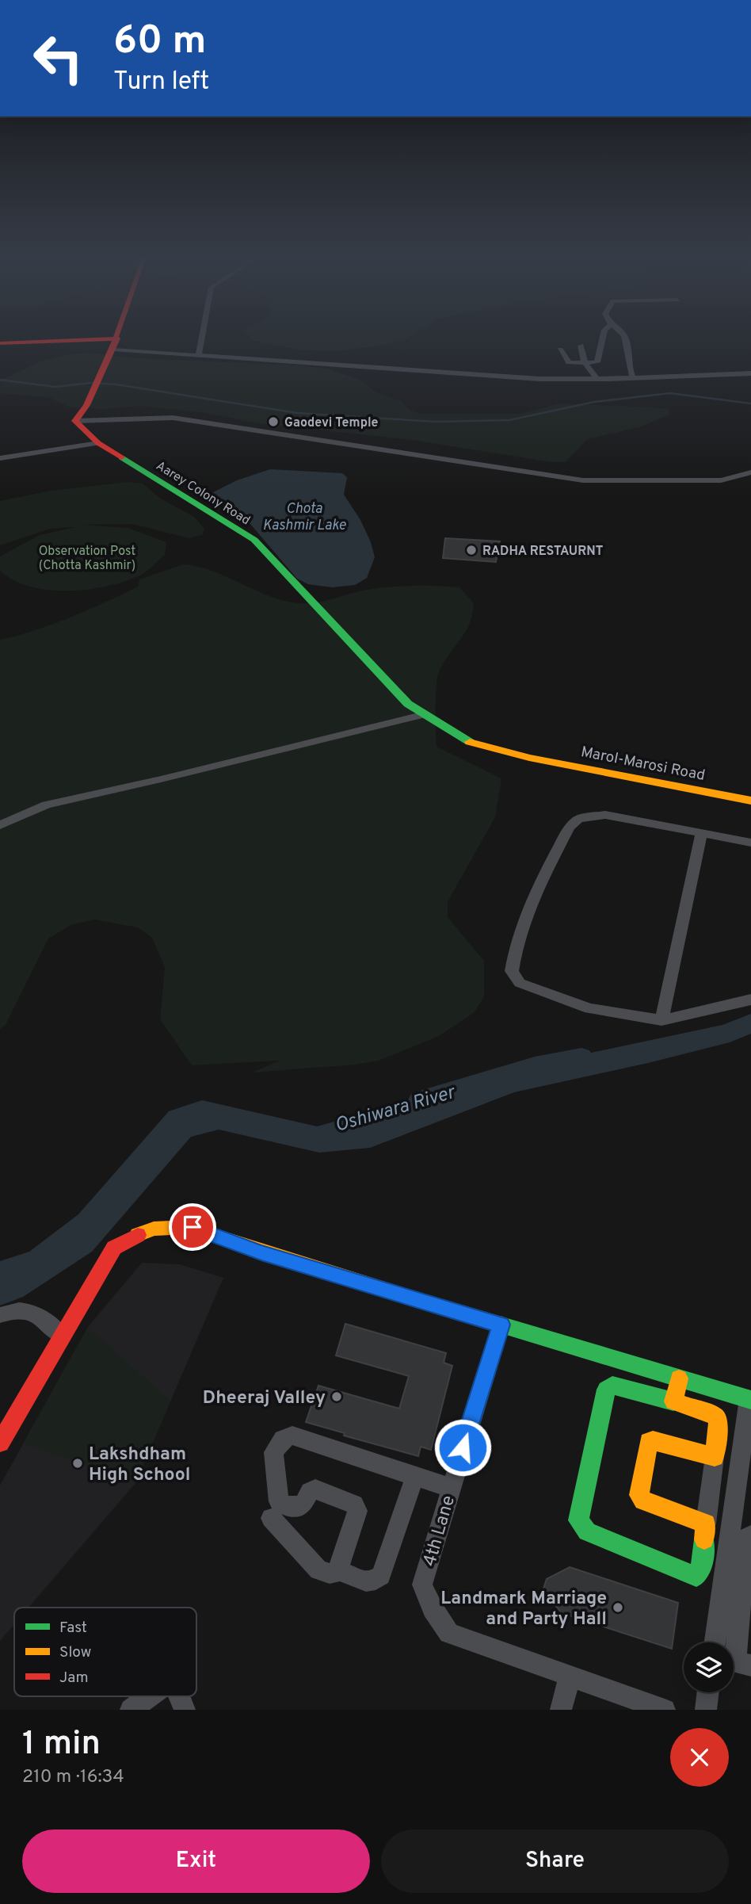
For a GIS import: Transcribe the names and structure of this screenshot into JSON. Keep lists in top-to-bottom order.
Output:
{
  "streets": {
    "main road": ["Aarey Colony Road", "Marol-Marosi Road"],
    "street": ["4th Lane"]
  },
  "crossings": [
    ["Aarey Colony Road", "Marol-Marosi Road"]
  ],
  "water": ["Chota Kashmir Lake", "Oshiwara River"],
  "parks": ["Observation Post (Chotta Kashmir)"],
  "places": [
    "Gaodevi Temple",
    "RADHA RESTAURNT",
    "Dheeraj Valley",
    "Lakshdham High School",
    "Landmark Marriage and Party Hall"
  ],
  "legend": ["Fast", "Slow", "Jam"],
  "page": {
    "turn": ["60 m", "Turn left"],
    "heading": ["1 min", "210 m · 16:34"],
    "buttons": ["Exit", "Share"]
  }
}
